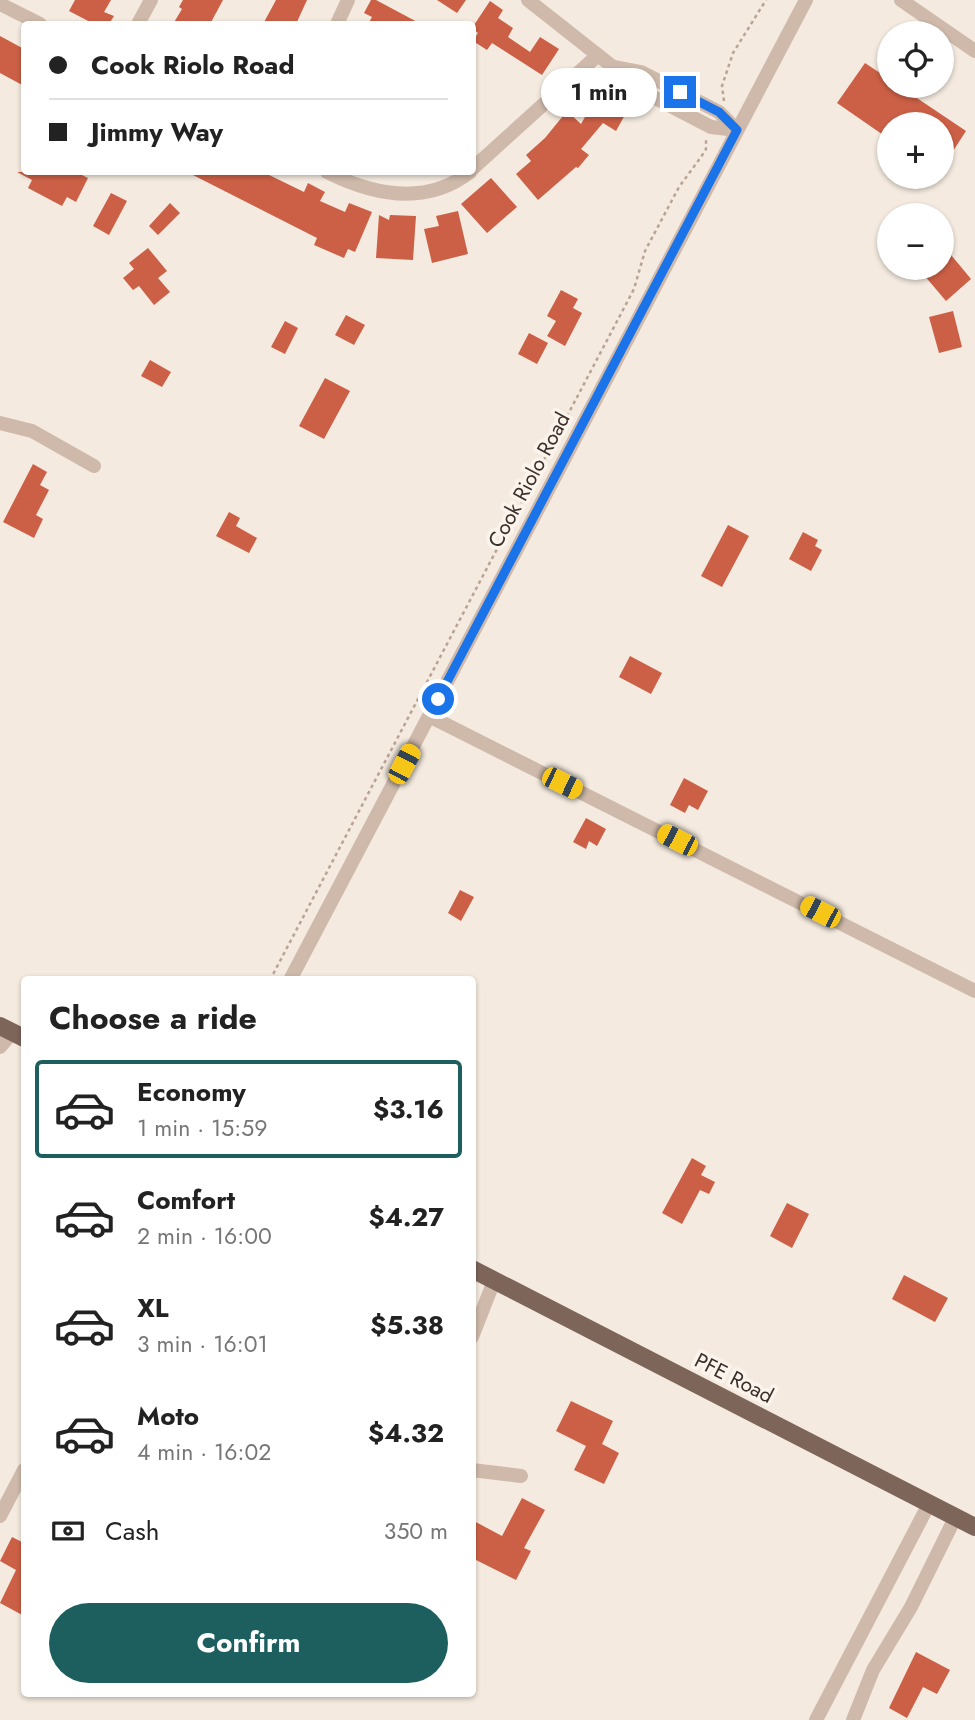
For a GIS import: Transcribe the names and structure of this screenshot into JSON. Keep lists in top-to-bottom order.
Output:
{
  "streets": {
    "main road": ["PFE Road"],
    "street": ["Cook Riolo Road"]
  },
  "page": {
    "map_buttons": ["+", "−"],
    "banner": ["Cook Riolo Road", "Jimmy Way"],
    "bubble": "1 min",
    "heading": "Choose a ride",
    "list": [
      {
        "name": "Economy",
        "note": "1 min · 15:59",
        "value": "$3.16"
      },
      {
        "name": "Comfort",
        "note": "2 min · 16:00",
        "value": "$4.27"
      },
      {
        "name": "XL",
        "note": "3 min · 16:01",
        "value": "$5.38"
      },
      {
        "name": "Moto",
        "note": "4 min · 16:02",
        "value": "$4.32"
      }
    ],
    "pay": ["Cash", "350 m"],
    "buttons": "Confirm"
  }
}
